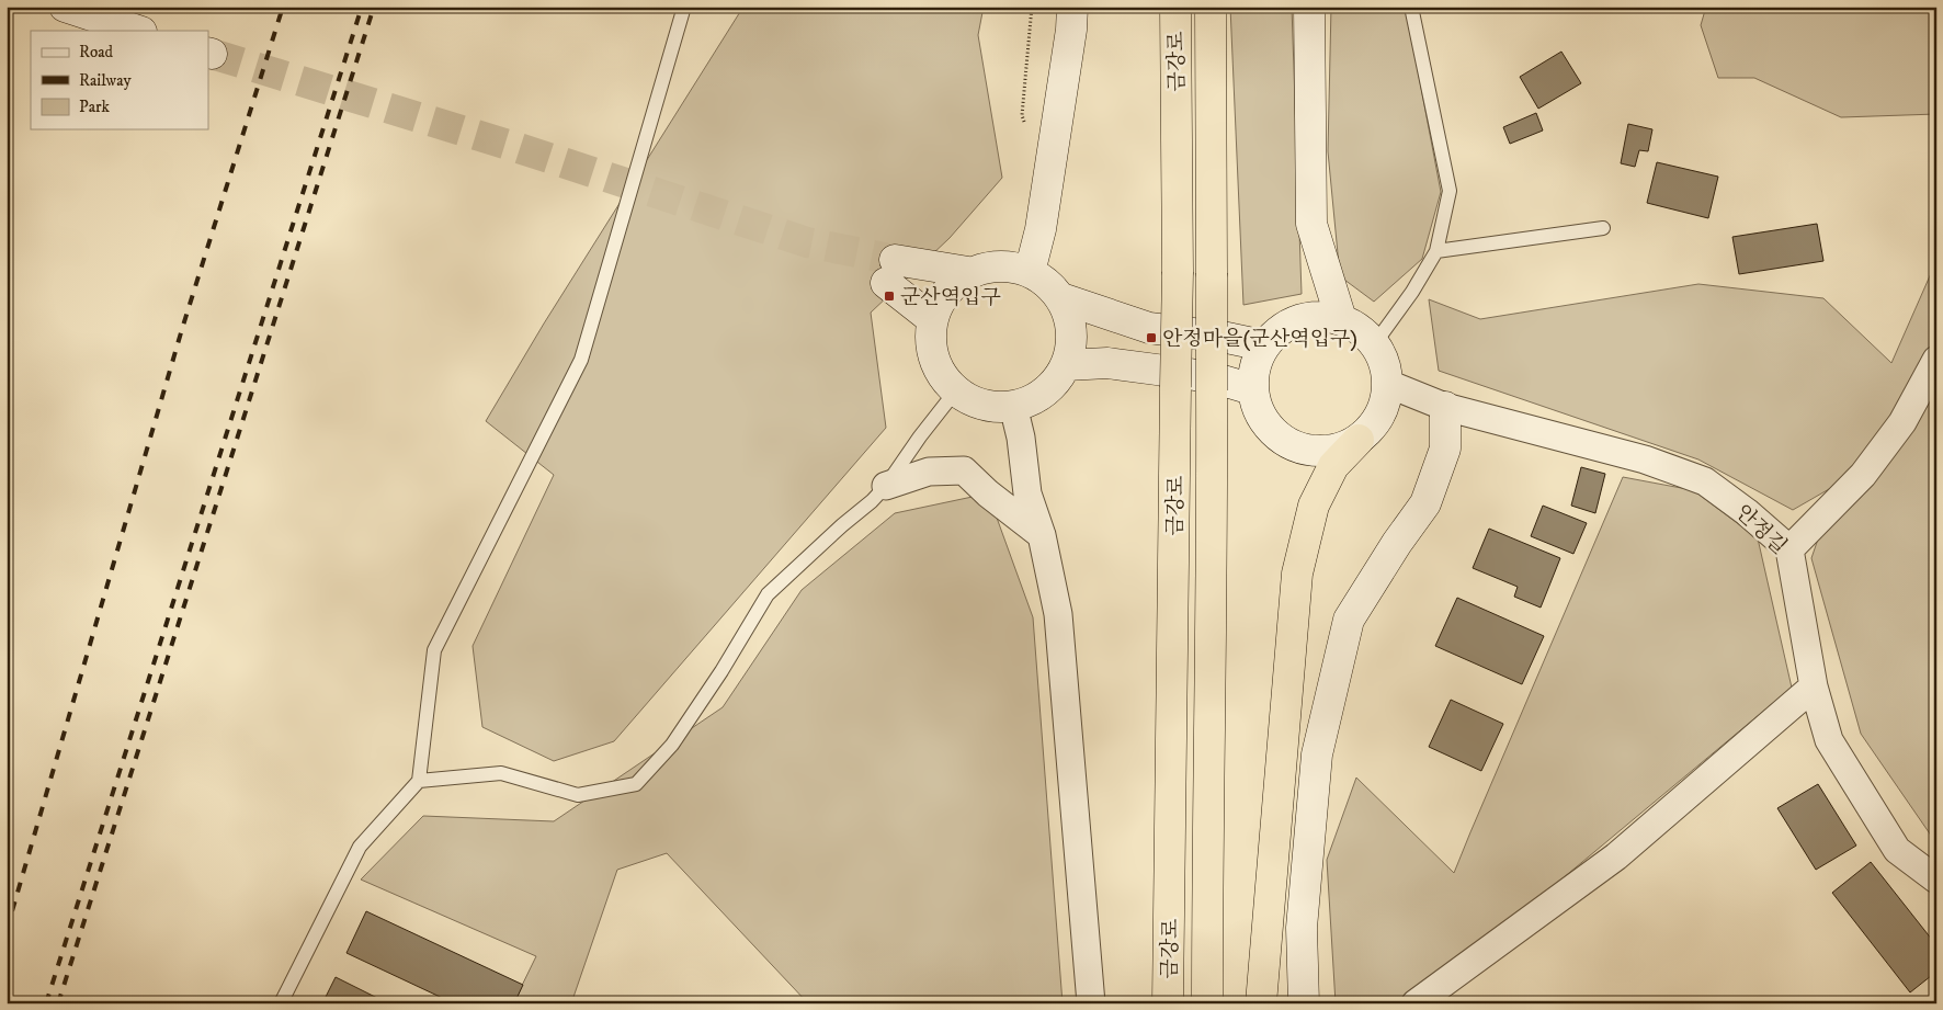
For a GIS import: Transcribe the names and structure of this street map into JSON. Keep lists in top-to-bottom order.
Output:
{
  "streets": {
    "highway": ["금강로"],
    "street": ["안정길"]
  },
  "places": {
    "transit": ["군산역입구", "안정마을(군산역입구)"]
  },
  "legend": ["Road", "Railway", "Park"]
}
